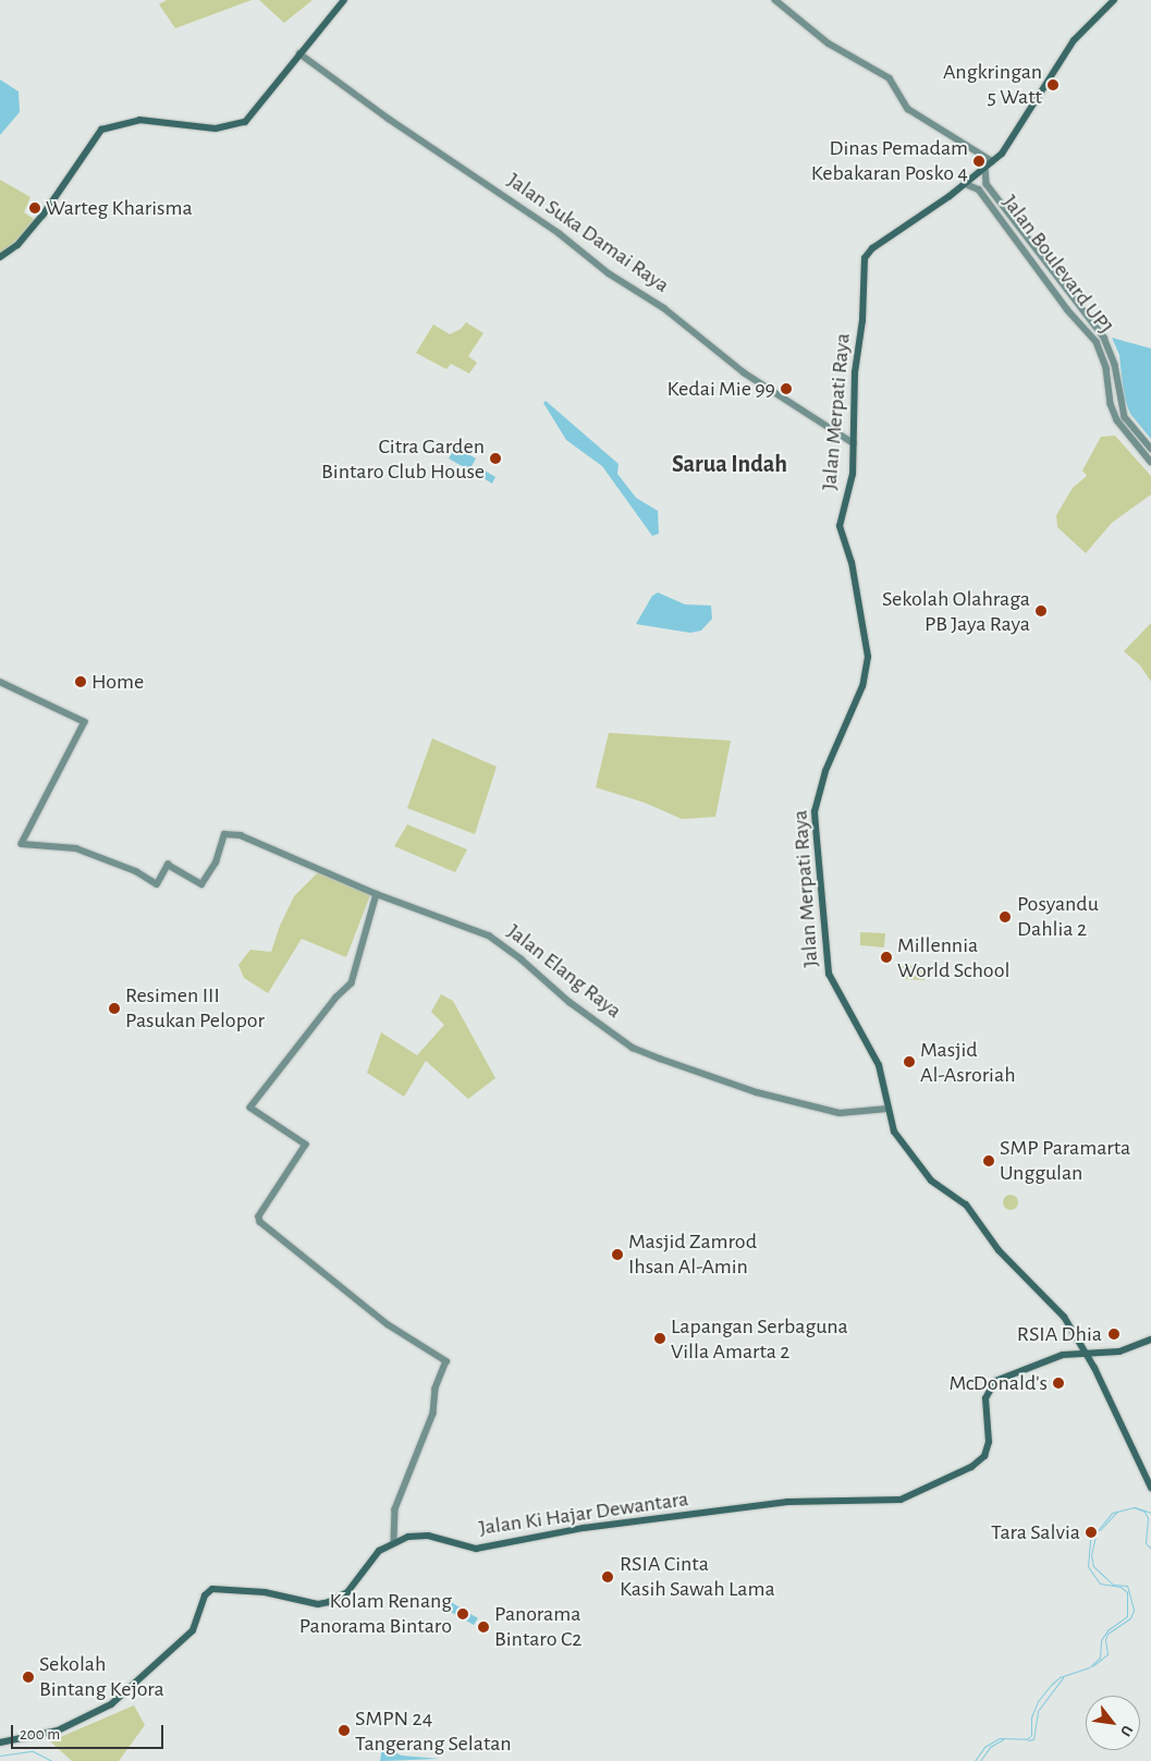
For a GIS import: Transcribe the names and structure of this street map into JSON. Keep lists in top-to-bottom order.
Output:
{
  "streets": {
    "main road": ["Jalan Merpati Raya", "Jalan Ki Hajar Dewantara"],
    "street": ["Jalan Suka Damai Raya", "Jalan Boulevard UPJ", "Jalan Elang Raya"]
  },
  "crossings": [
    ["Jalan Suka Damai Raya", "Jalan Merpati Raya"],
    ["Jalan Boulevard UPJ", "Jalan Merpati Raya"],
    ["Jalan Merpati Raya", "Jalan Elang Raya"],
    ["Jalan Merpati Raya", "Jalan Ki Hajar Dewantara"]
  ],
  "districts": ["Sarua Indah"],
  "places": [
    "Angkringan 5 Watt",
    "Dinas Pemadam Kebakaran Posko 4",
    "Warteg Kharisma",
    "Kedai Mie 99",
    "Citra Garden Bintaro Club House",
    "Sekolah Olahraga PB Jaya Raya",
    "Home",
    "Posyandu Dahlia 2",
    "Millennia World School",
    "Resimen III Pasukan Pelopor",
    "Masjid Al-Asroriah",
    "SMP Paramarta Unggulan",
    "Masjid Zamrod Ihsan Al-Amin",
    "RSIA Dhia",
    "Lapangan Serbaguna Villa Amarta 2",
    "McDonald's",
    "Tara Salvia",
    "RSIA Cinta Kasih Sawah Lama",
    "Kolam Renang Panorama Bintaro",
    "Panorama Bintaro C2",
    "Sekolah Bintang Kejora",
    "SMPN 24 Tangerang Selatan"
  ],
  "scale_bar": "200 m",
  "north": "bottom right"
}
